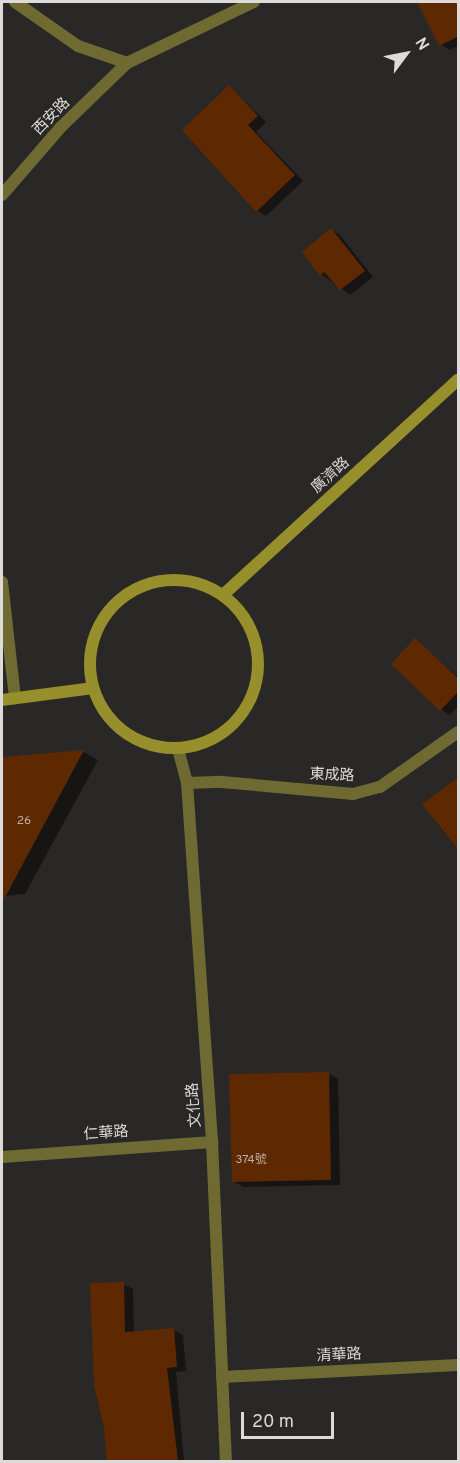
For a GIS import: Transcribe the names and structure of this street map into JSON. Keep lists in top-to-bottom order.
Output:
{
  "streets": {
    "main road": ["廣濟路"],
    "street": [
      "西安路",
      "東成路",
      "文化路",
      "仁華路",
      "清華路"
    ]
  },
  "crossings": [
    ["廣濟路", "文化路"],
    ["東成路", "文化路"],
    ["文化路", "仁華路"],
    ["文化路", "清華路"]
  ],
  "house_numbers": ["26", "374號"],
  "scale_bar": "20 m",
  "north": "top right"
}
